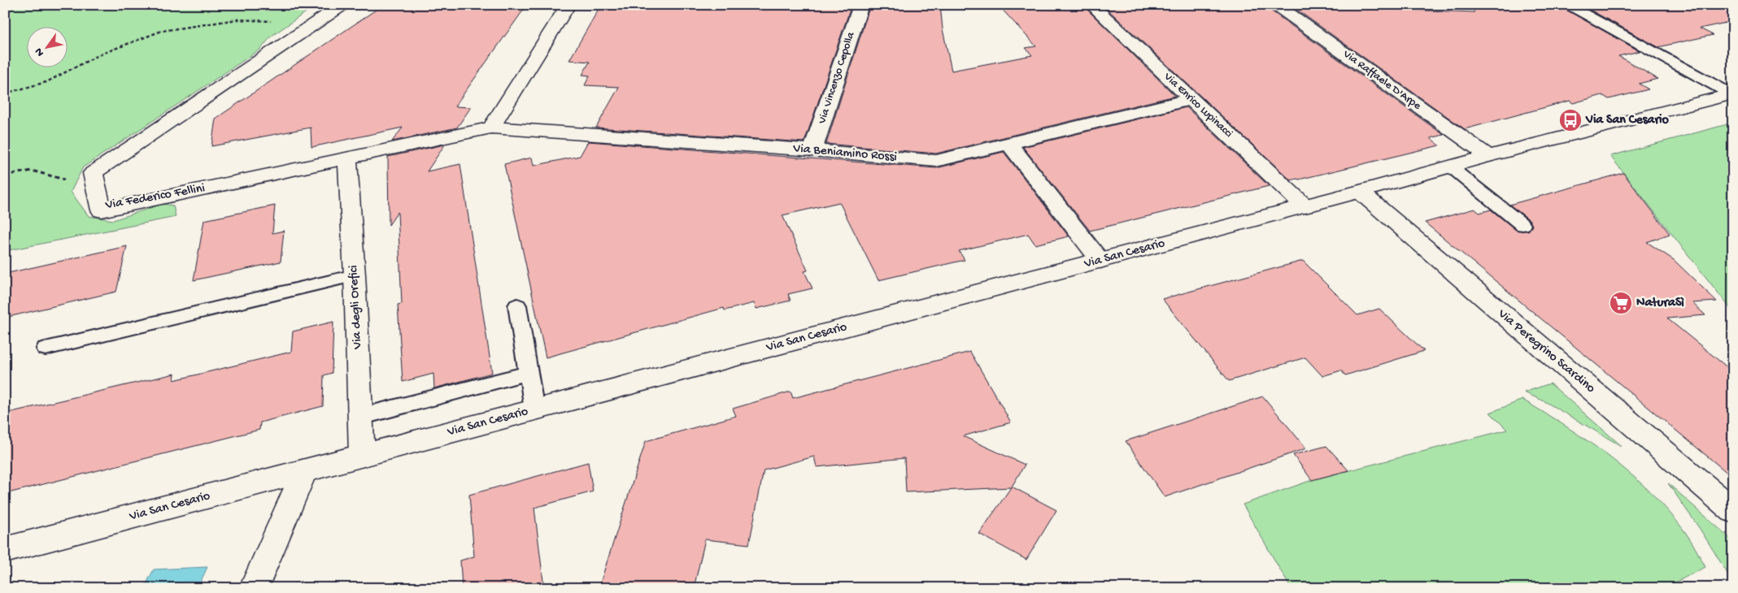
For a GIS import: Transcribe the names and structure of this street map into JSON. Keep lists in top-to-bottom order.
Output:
{
  "streets": {
    "street": [
      "Via Vincenzo Cepolla",
      "Via Raffaele D'Arpe",
      "Via Enrico Lupinacci",
      "Via Beniamino Rossi",
      "Via Federico Fellini",
      "Via San Cesario",
      "Via degli Orefici",
      "Via Peregrino Scardino"
    ]
  },
  "crossings": [
    ["Via Vincenzo Cepolla", "Via Beniamino Rossi"],
    ["Via Raffaele D'Arpe", "Via San Cesario"],
    ["Via Enrico Lupinacci", "Via Beniamino Rossi"],
    ["Via Enrico Lupinacci", "Via San Cesario"],
    ["Via Beniamino Rossi", "Via Federico Fellini"],
    ["Via Federico Fellini", "Via degli Orefici"],
    ["Via San Cesario", "Via degli Orefici"],
    ["Via San Cesario", "Via Peregrino Scardino"]
  ],
  "places": {
    "bus stop": ["Via San Cesario"],
    "supermarket": ["NaturaSì"]
  },
  "north": "bottom left"
}
